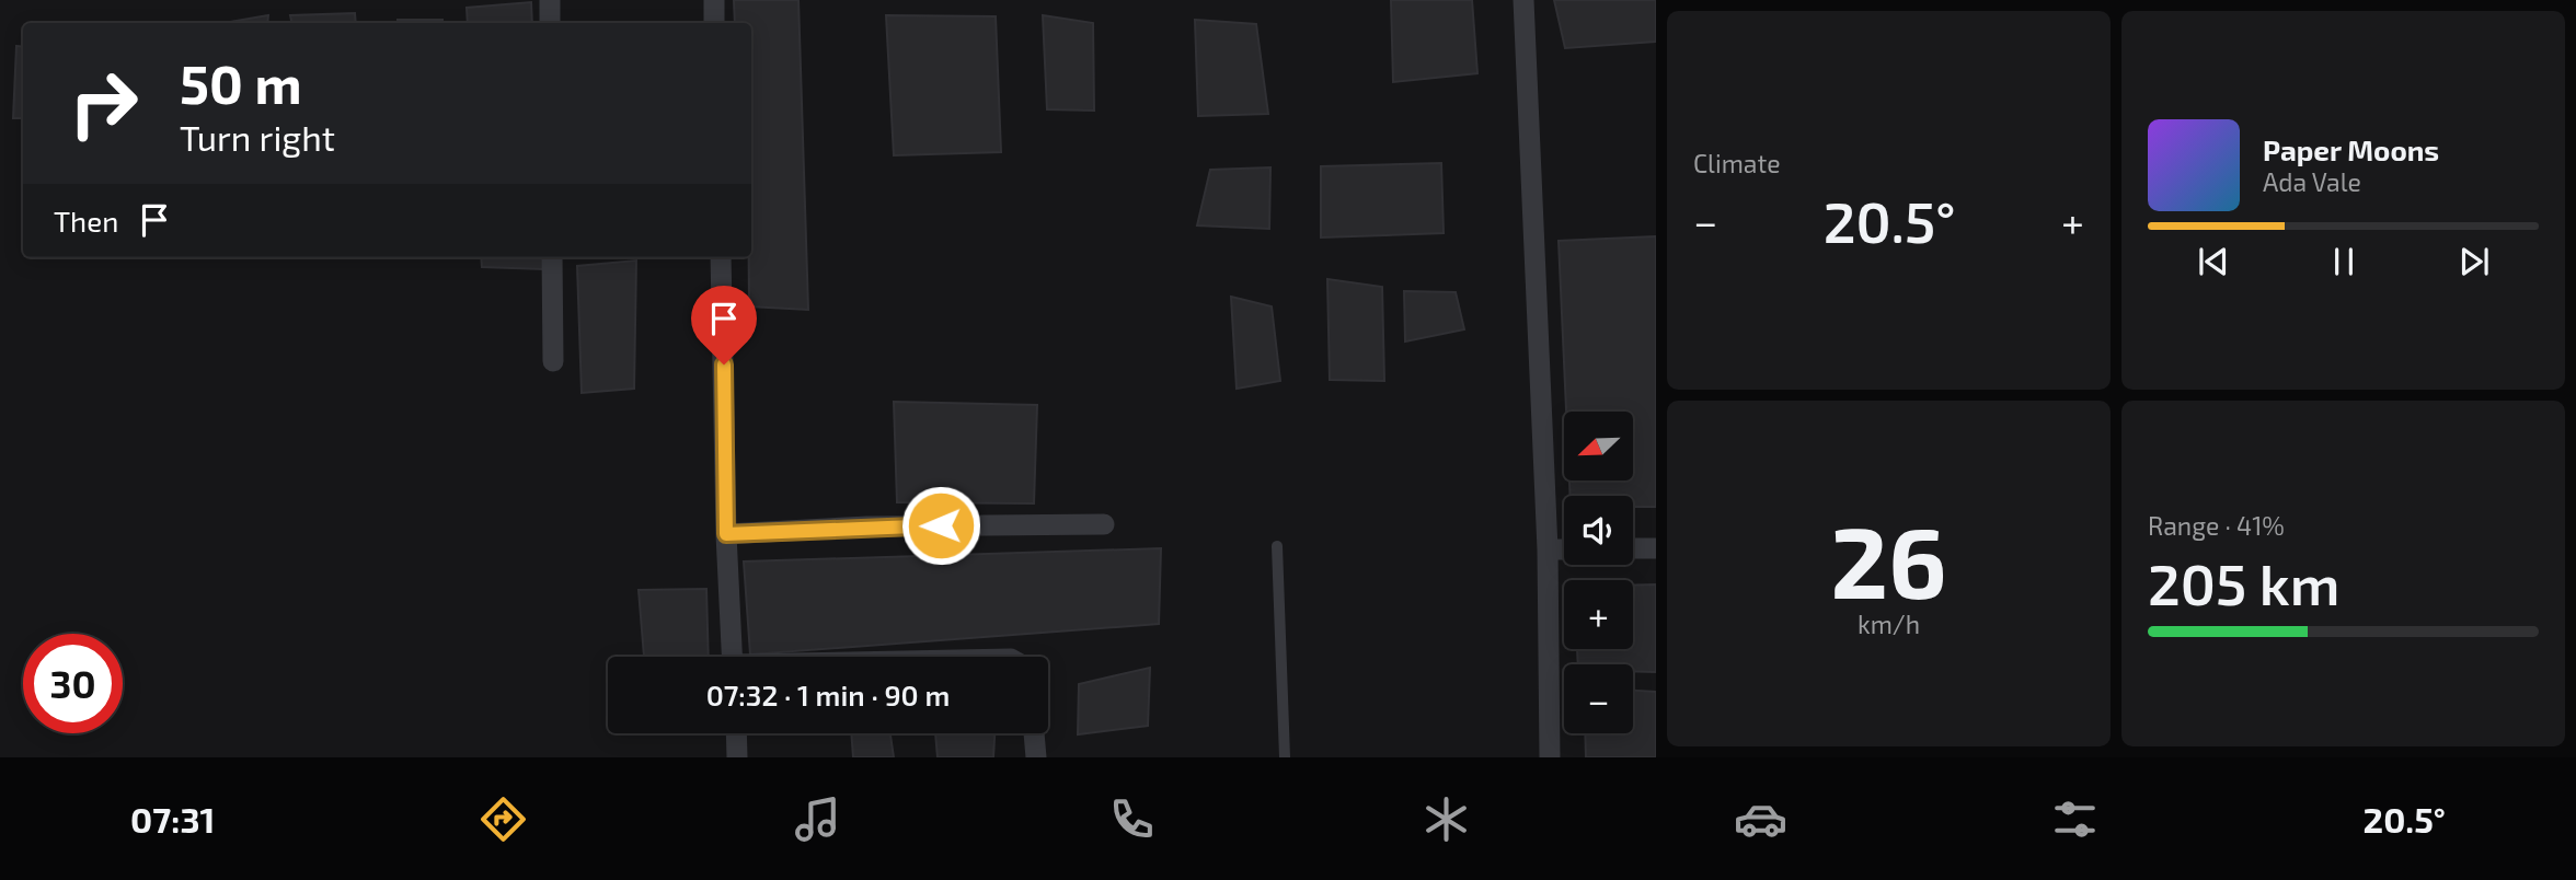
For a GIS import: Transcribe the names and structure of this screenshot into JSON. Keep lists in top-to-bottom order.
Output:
{
  "north": "bottom left",
  "page": {
    "tile": [
      "Climate",
      ["26", "km/h"],
      ["Range · 41%", "205 km"]
    ],
    "turn": ["50 m", "Turn right"],
    "song": ["Paper Moons", "Ada Vale"],
    "then": "Then",
    "heat": ["−", "20.5°", "+"],
    "map_buttons": ["+", "−"],
    "limit": "30",
    "trip": "07:32 · 1 min · 90 m",
    "tabs": ["07:31", "20.5°"]
  }
}
